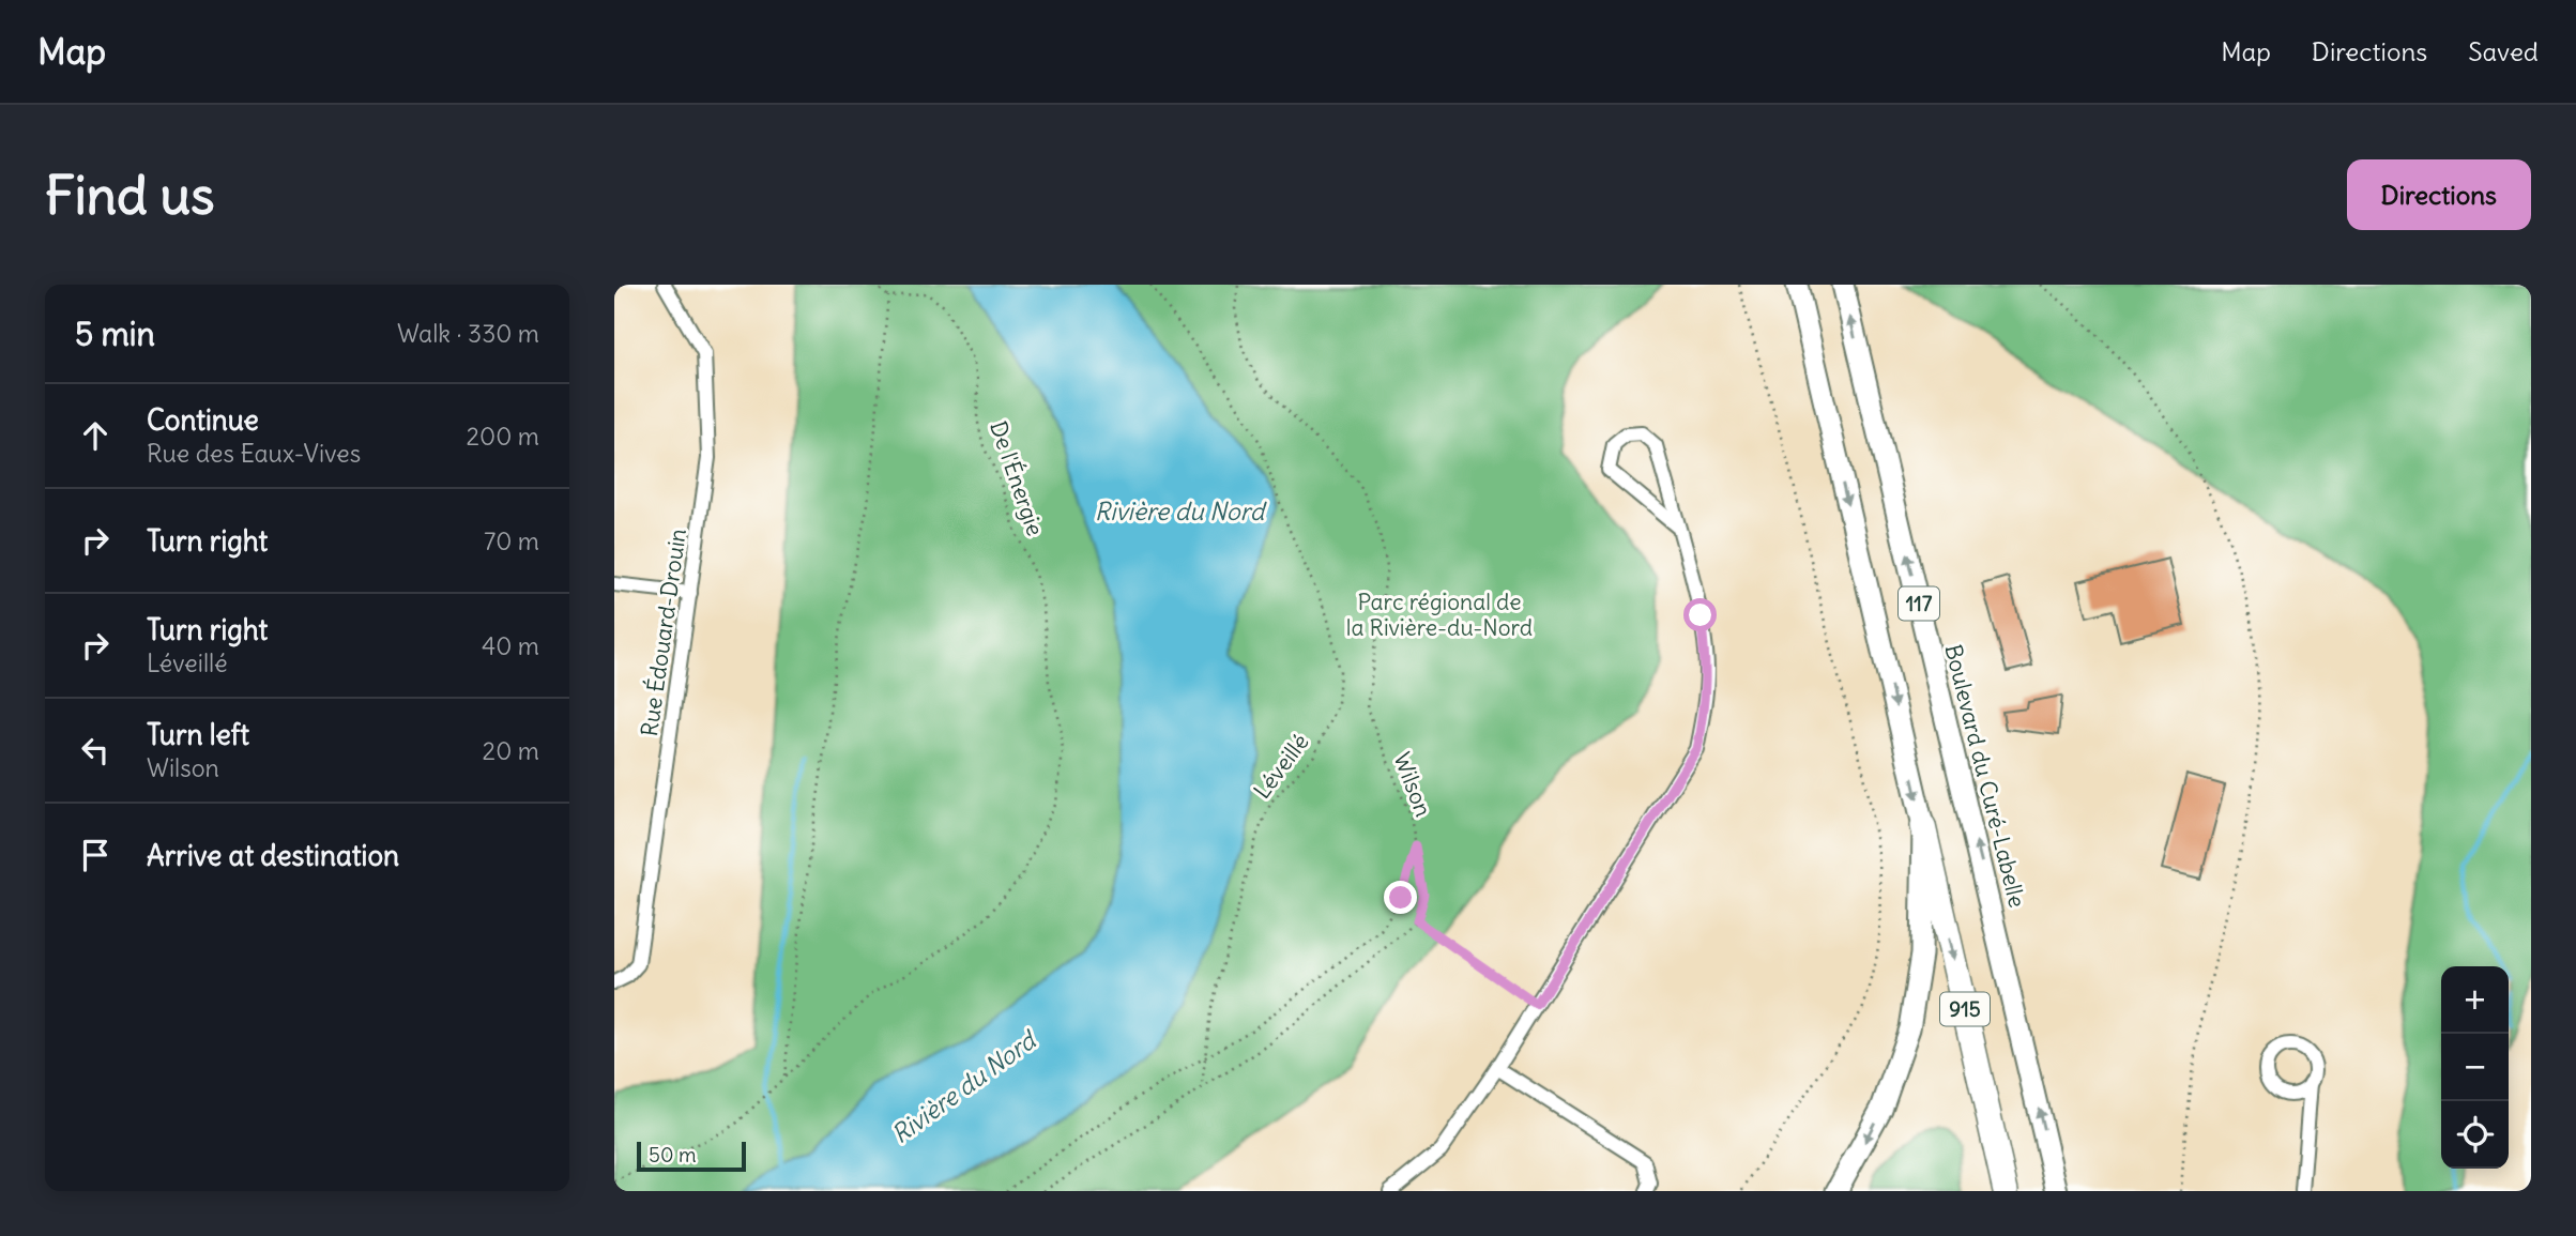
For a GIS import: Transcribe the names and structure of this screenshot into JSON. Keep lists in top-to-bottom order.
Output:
{
  "streets": {
    "highway": ["915"],
    "main road": ["117", "Boulevard du Curé-Labelle"],
    "street": ["Rue Édouard-Drouin"],
    "path": ["De l'Énergie", "Léveillé", "Wilson"]
  },
  "crossings": [
    ["117", "915"],
    ["Léveillé", "Wilson"]
  ],
  "water": ["Rivière du Nord"],
  "parks": ["Parc régional de la Rivière-du-Nord"],
  "scale_bar": "50 m",
  "page": {
    "header": "Map",
    "nav": ["Map", "Directions", "Saved"],
    "buttons": "Directions",
    "title": "Find us",
    "heading": ["5 min", "Walk · 330 m"],
    "list": [
      ["Continue", "Rue des Eaux-Vives", "200 m"],
      ["Turn right", "70 m"],
      ["Turn right", "Léveillé", "40 m"],
      ["Turn left", "Wilson", "20 m"],
      "Arrive at destination"
    ],
    "map_buttons": ["+", "−"],
    "scale": "50 m"
  }
}
